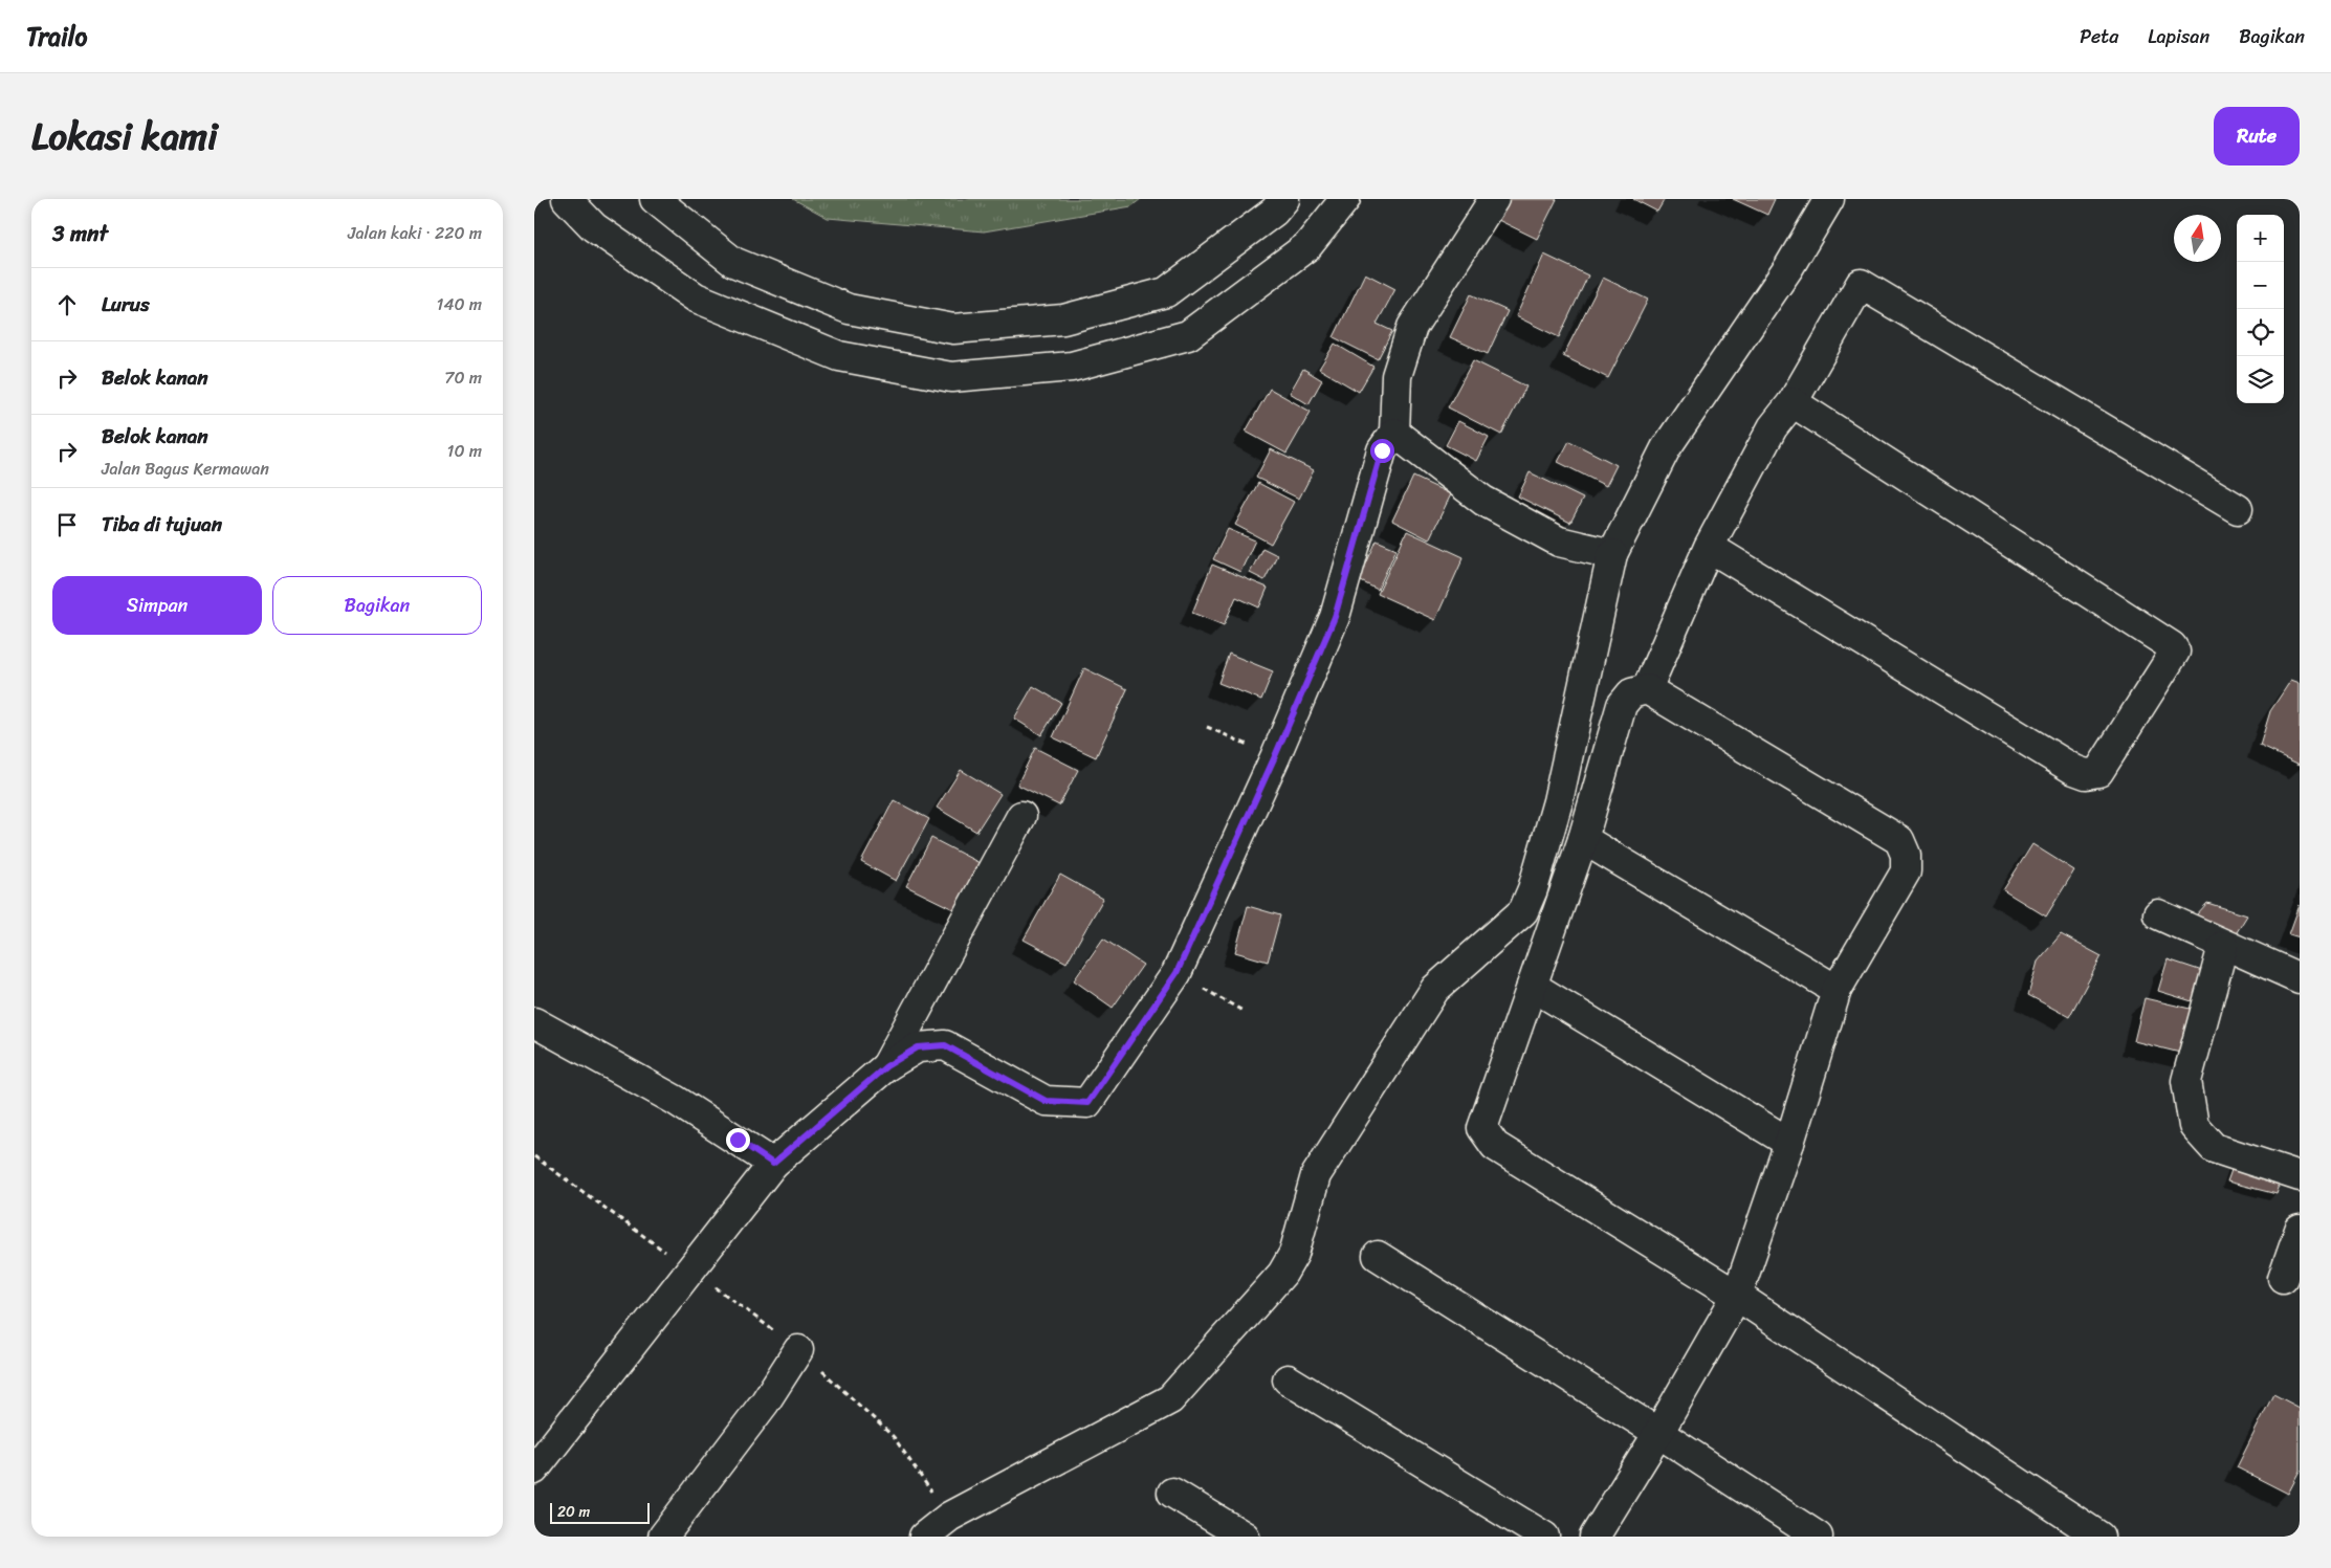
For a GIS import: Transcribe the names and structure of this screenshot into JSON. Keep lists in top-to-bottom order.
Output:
{
  "scale_bar": "20 m",
  "north": "top",
  "page": {
    "header": "Trailo",
    "nav": ["Peta", "Lapisan", "Bagikan"],
    "title": "Lokasi kami",
    "buttons": [
      "Rute",
      ["Simpan", "Bagikan"]
    ],
    "heading": ["3 mnt", "Jalan kaki · 220 m"],
    "map_buttons": ["+", "−"],
    "list": [
      ["Lurus", "140 m"],
      ["Belok kanan", "70 m"],
      ["Belok kanan", "Jalan Bagus Kermawan", "10 m"],
      "Tiba di tujuan"
    ],
    "scale": "20 m"
  }
}
